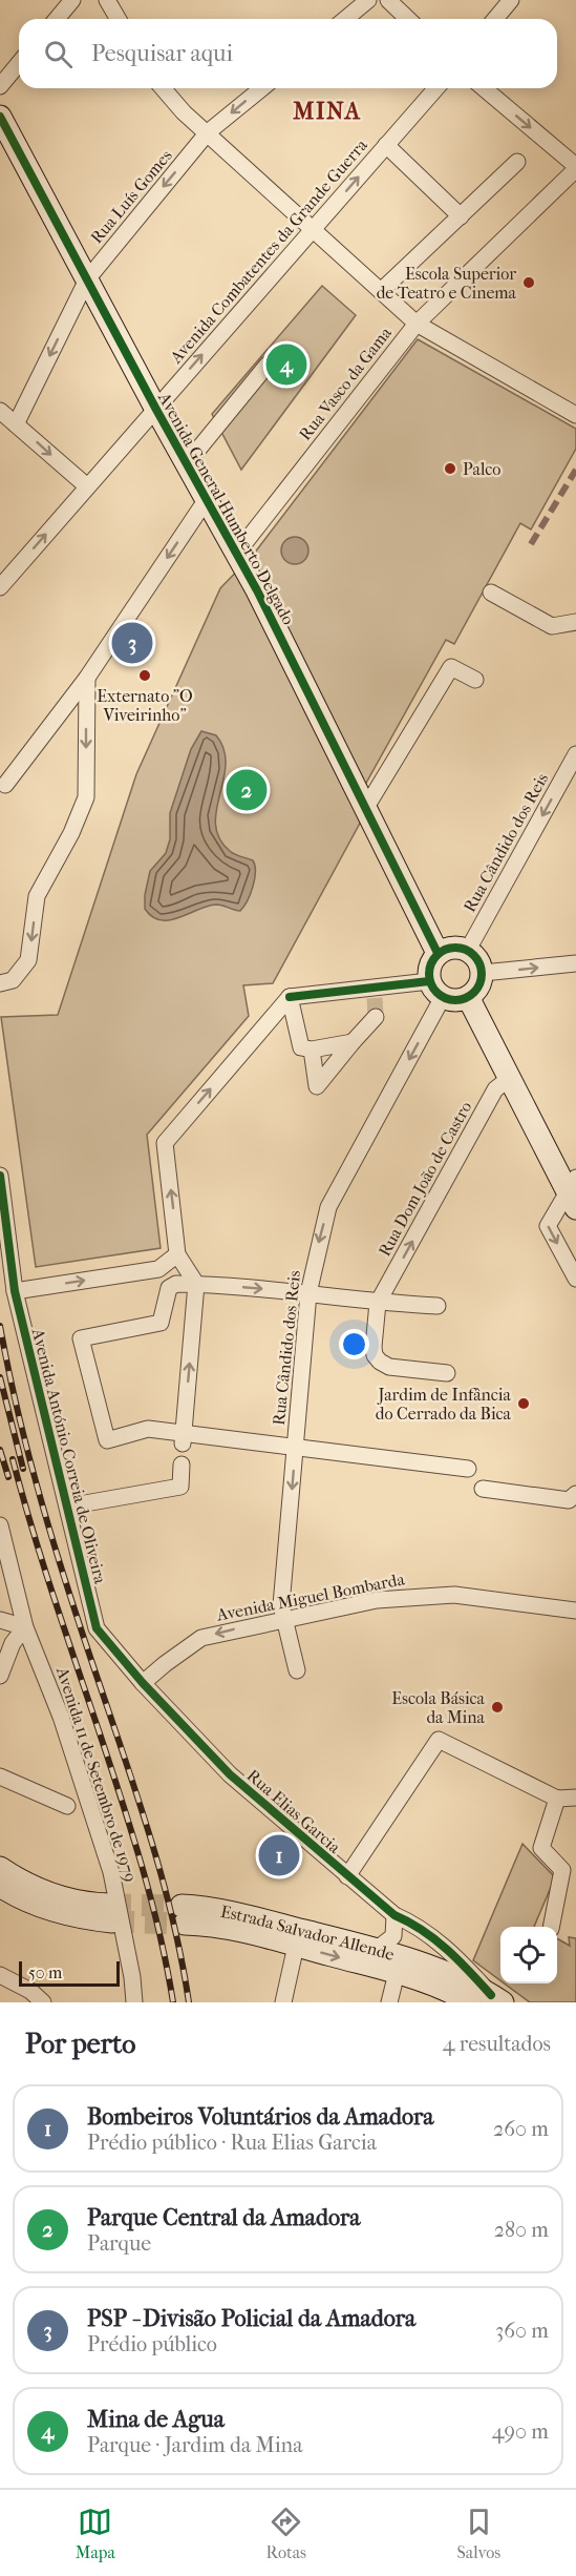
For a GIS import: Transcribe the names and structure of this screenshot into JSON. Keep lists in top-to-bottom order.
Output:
{
  "streets": {
    "street": [
      "Rua Luís Gomes",
      "Avenida Combatentes da Grande Guerra",
      "Rua Vasco da Gama",
      "Avenida General Humberto Delgado",
      "Rua Cândido dos Reis",
      "Rua Dom João de Castro",
      "Avenida António Correia de Oliveira",
      "Avenida Miguel Bombarda",
      "Avenida 11 de Setembro de 1979",
      "Rua Elias Garcia",
      "Estrada Salvador Allende"
    ]
  },
  "crossings": [
    ["Rua Luís Gomes", "Avenida General Humberto Delgado"],
    ["Avenida Combatentes da Grande Guerra", "Avenida General Humberto Delgado"],
    ["Rua Vasco da Gama", "Avenida General Humberto Delgado"],
    ["Avenida General Humberto Delgado", "Rua Cândido dos Reis"],
    ["Rua Cândido dos Reis", "Avenida Miguel Bombarda"],
    ["Avenida António Correia de Oliveira", "Rua Elias Garcia"],
    ["Avenida Miguel Bombarda", "Rua Elias Garcia"],
    ["Rua Elias Garcia", "Estrada Salvador Allende"]
  ],
  "one_way": ["Rua Luís Gomes", "Rua Cândido dos Reis", "Rua Dom João de Castro"],
  "districts": ["MINA"],
  "places": [
    "Escola Superior de Teatro e Cinema",
    "Palco",
    "Externato \"O Viveirinho\"",
    "Jardim de Infância do Cerrado da Bica",
    "Escola Básica da Mina"
  ],
  "scale_bar": "50 m",
  "page": {
    "search": "Pesquisar aqui",
    "pins": [
      "4",
      "3",
      "2",
      "1"
    ],
    "scale": "50 m",
    "heading": ["Por perto", "4 resultados"],
    "list": [
      {
        "mark": "1",
        "name": "Bombeiros Voluntários da Amadora",
        "note": "Prédio público · Rua Elias Garcia",
        "value": "260 m"
      },
      {
        "mark": "2",
        "name": "Parque Central da Amadora",
        "note": "Parque",
        "value": "280 m"
      },
      {
        "mark": "3",
        "name": "PSP - Divisão Policial da Amadora",
        "note": "Prédio público",
        "value": "360 m"
      },
      {
        "mark": "4",
        "name": "Mina de Agua",
        "note": "Parque · Jardim da Mina",
        "value": "490 m"
      }
    ],
    "nav": ["Mapa", "Rotas", "Salvos"]
  }
}
